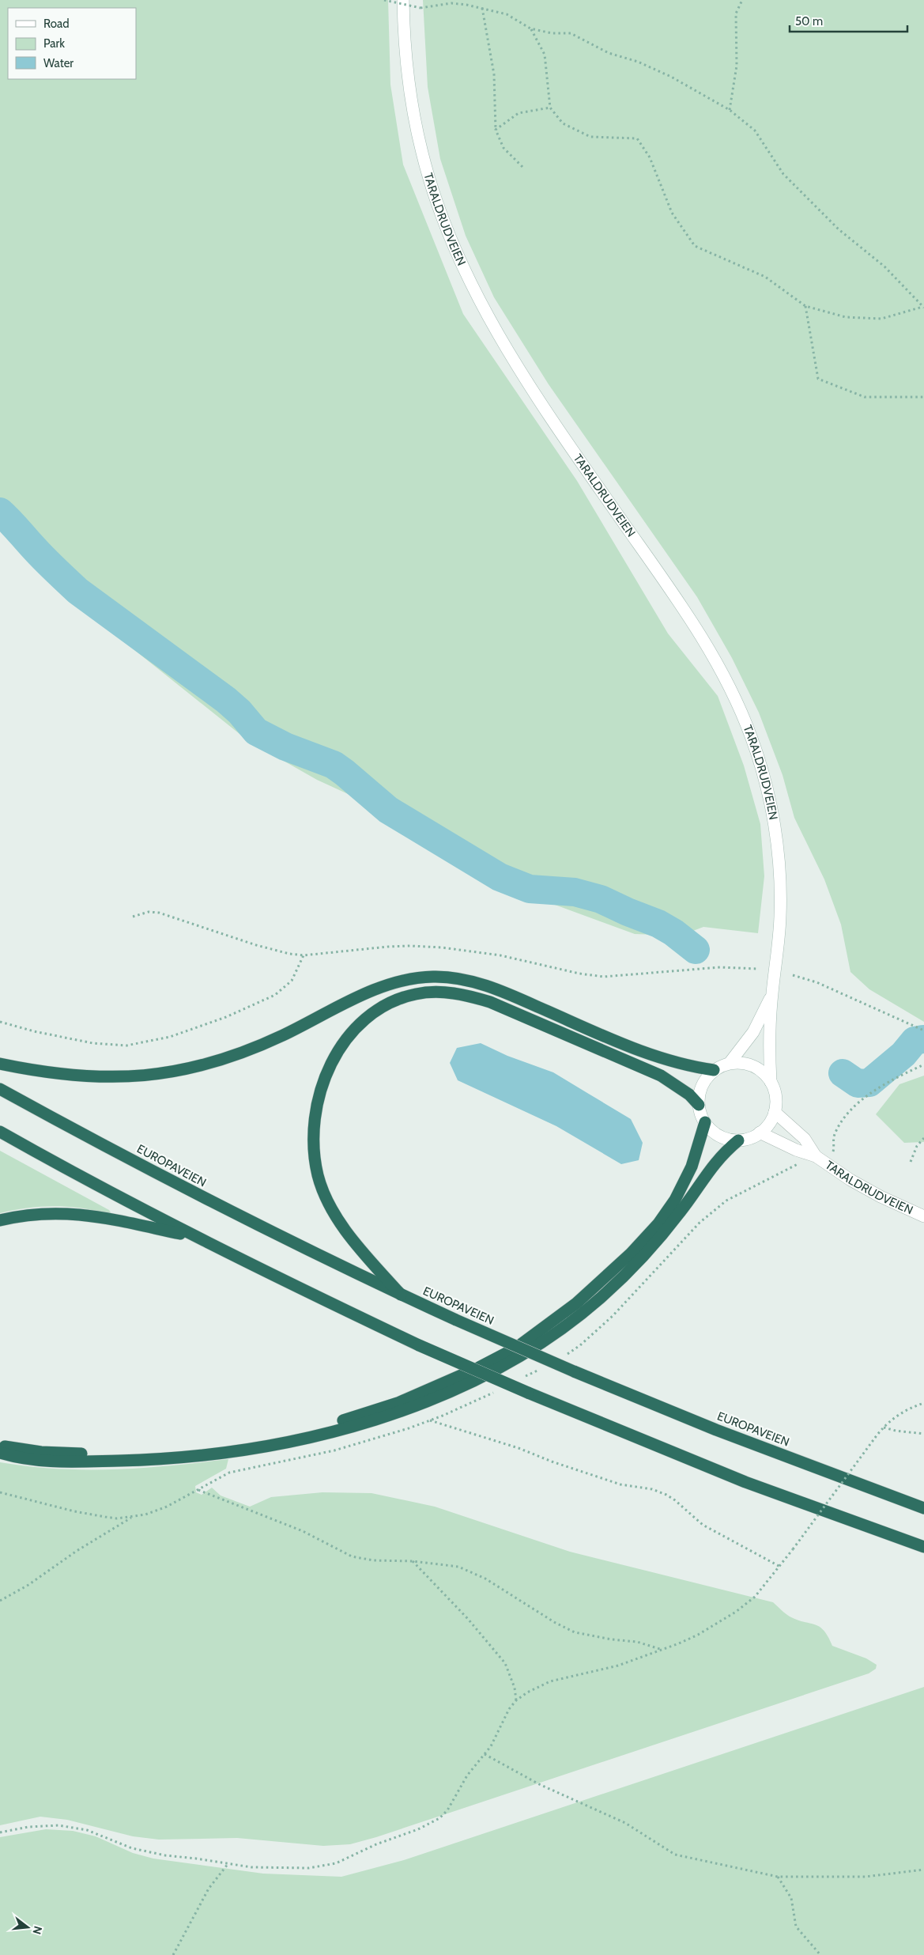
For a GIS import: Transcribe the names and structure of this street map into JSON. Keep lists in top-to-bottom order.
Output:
{
  "streets": {
    "highway": ["EUROPAVEIEN"],
    "main road": ["TARALDRUDVEIEN"]
  },
  "legend": ["Road", "Park", "Water"],
  "scale_bar": "50 m",
  "north": "right"
}
